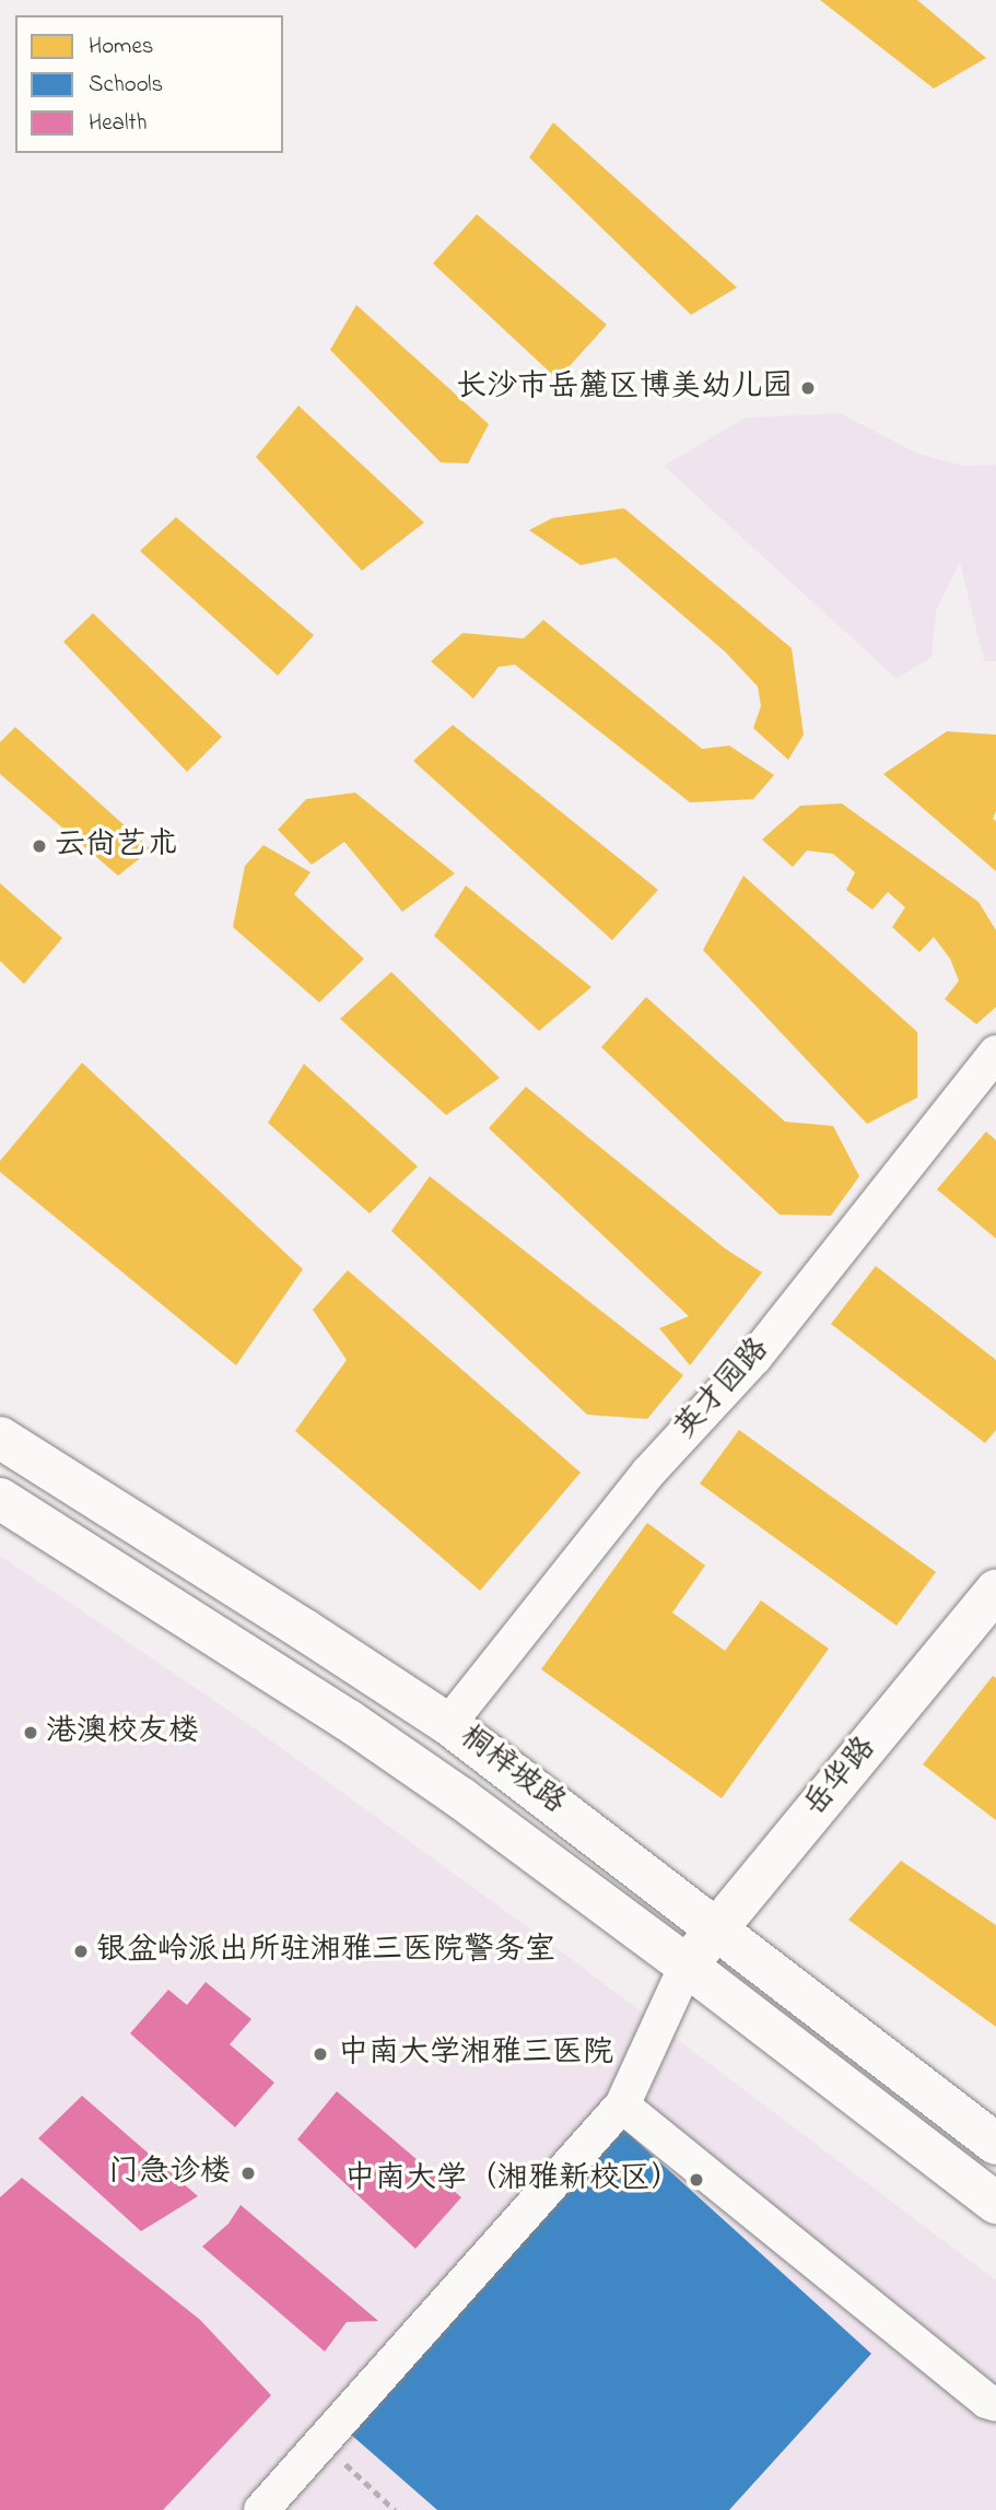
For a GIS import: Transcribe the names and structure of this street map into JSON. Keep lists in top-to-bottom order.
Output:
{
  "streets": {
    "main road": ["桐梓坡路", "岳华路"],
    "street": ["英才园路"]
  },
  "crossings": [
    ["英才园路", "桐梓坡路"],
    ["桐梓坡路", "岳华路"]
  ],
  "places": [
    "长沙市岳麓区博美幼儿园",
    "云尚艺术",
    "港澳校友楼",
    "银盆岭派出所驻湘雅三医院警务室",
    "中南大学湘雅三医院",
    "门急诊楼",
    "中南大学（湘雅新校区）"
  ],
  "legend": ["Homes", "Schools", "Health"]
}
